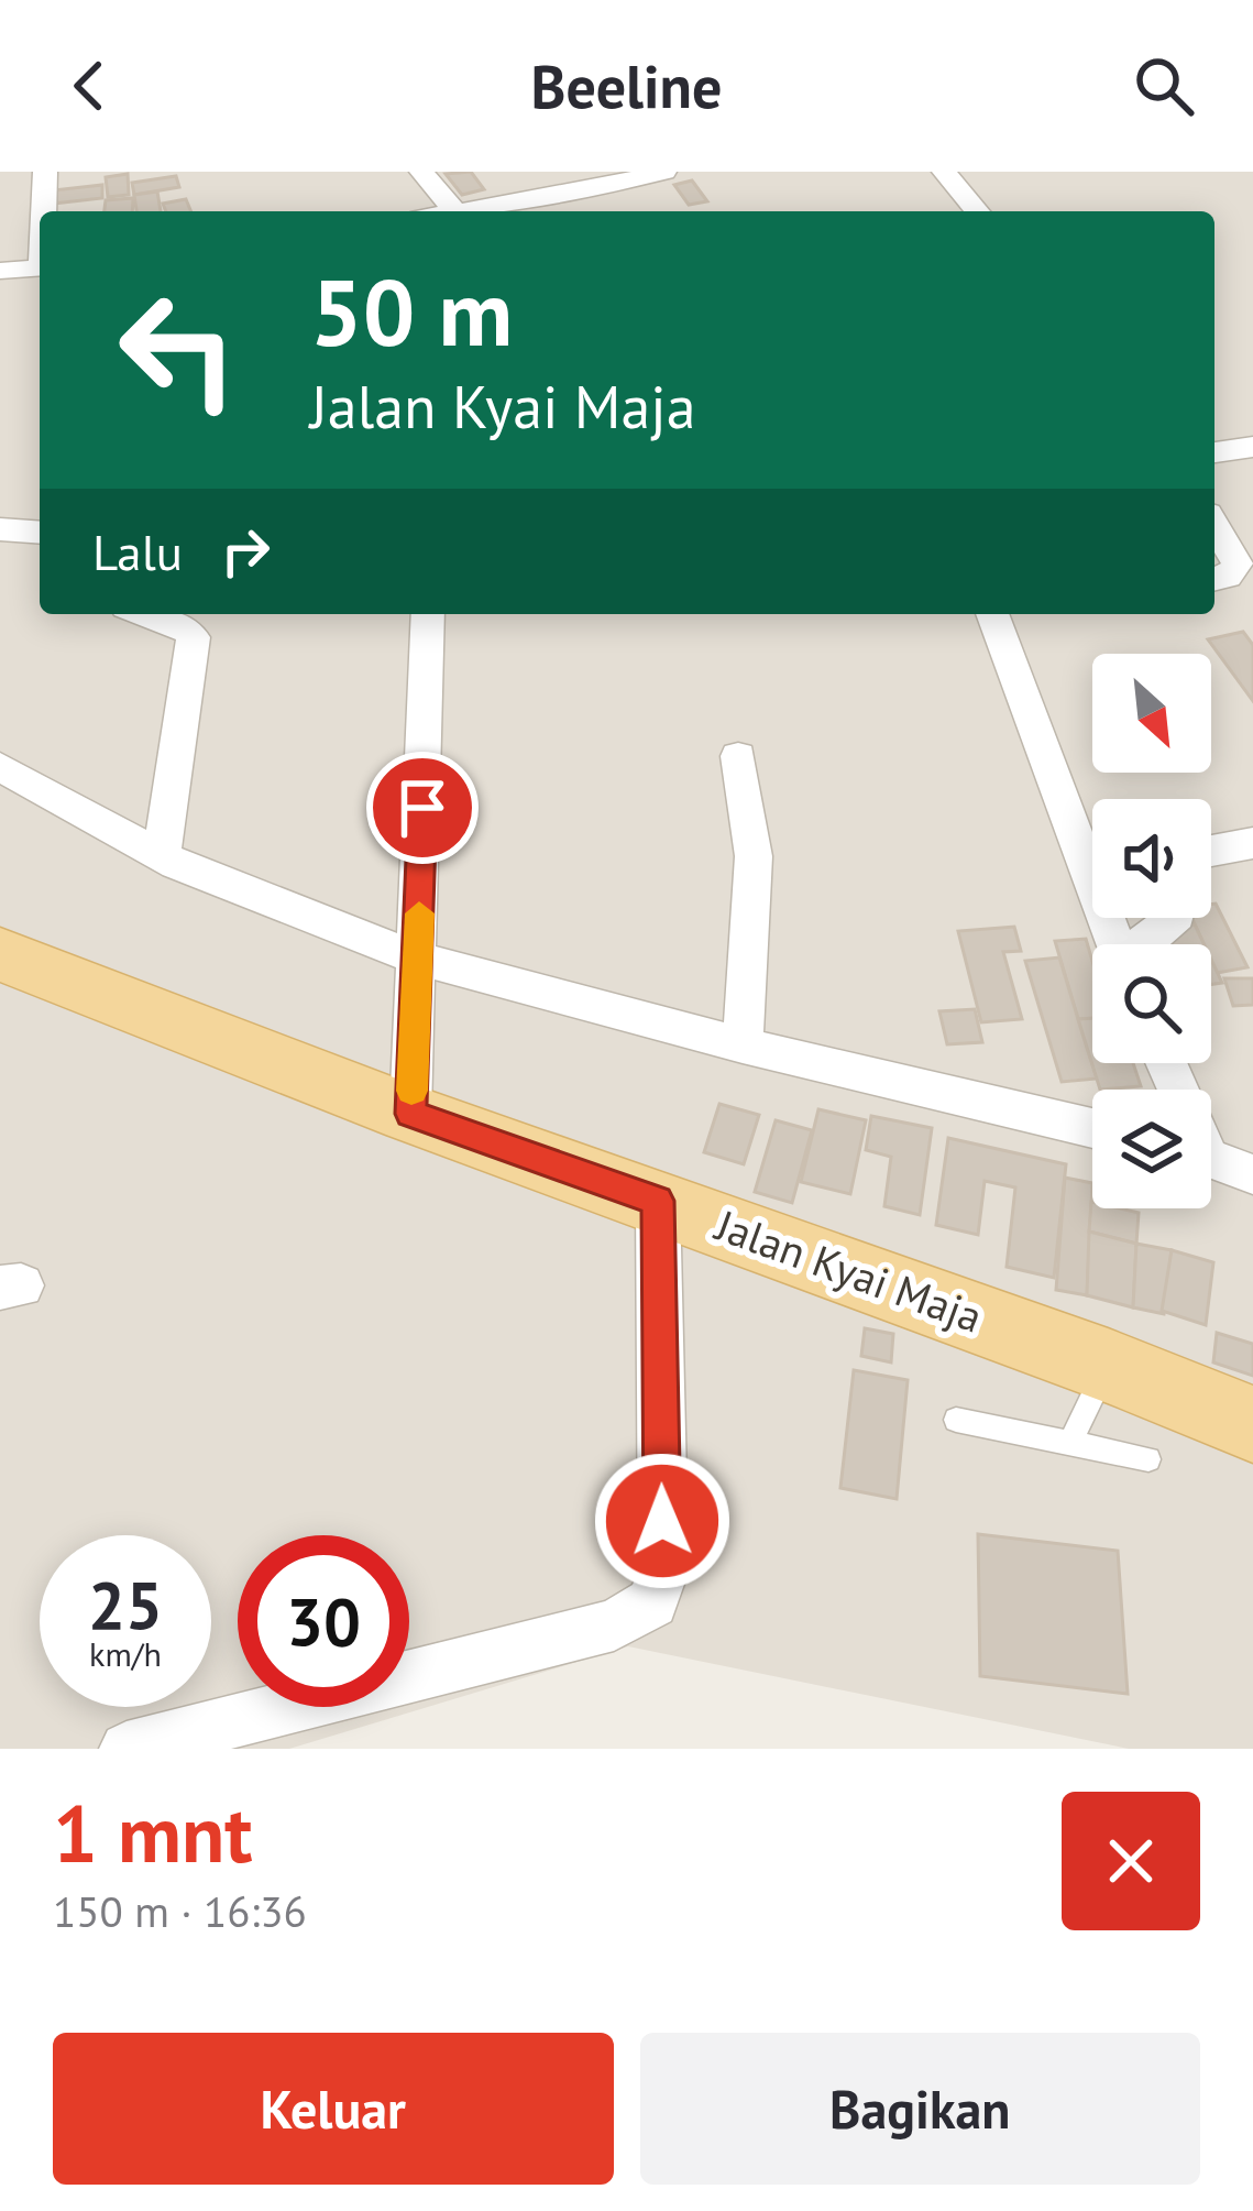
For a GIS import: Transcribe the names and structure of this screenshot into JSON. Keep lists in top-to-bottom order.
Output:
{
  "streets": {
    "main road": ["Jalan Kyai Maja"]
  },
  "north": "bottom right",
  "page": {
    "header": "Beeline",
    "turn": ["50 m", "Jalan Kyai Maja"],
    "then": "Lalu",
    "speed": "25 km/h",
    "limit": "30",
    "heading": ["1 mnt", "150 m · 16:36"],
    "buttons": ["Keluar", "Bagikan"]
  }
}
